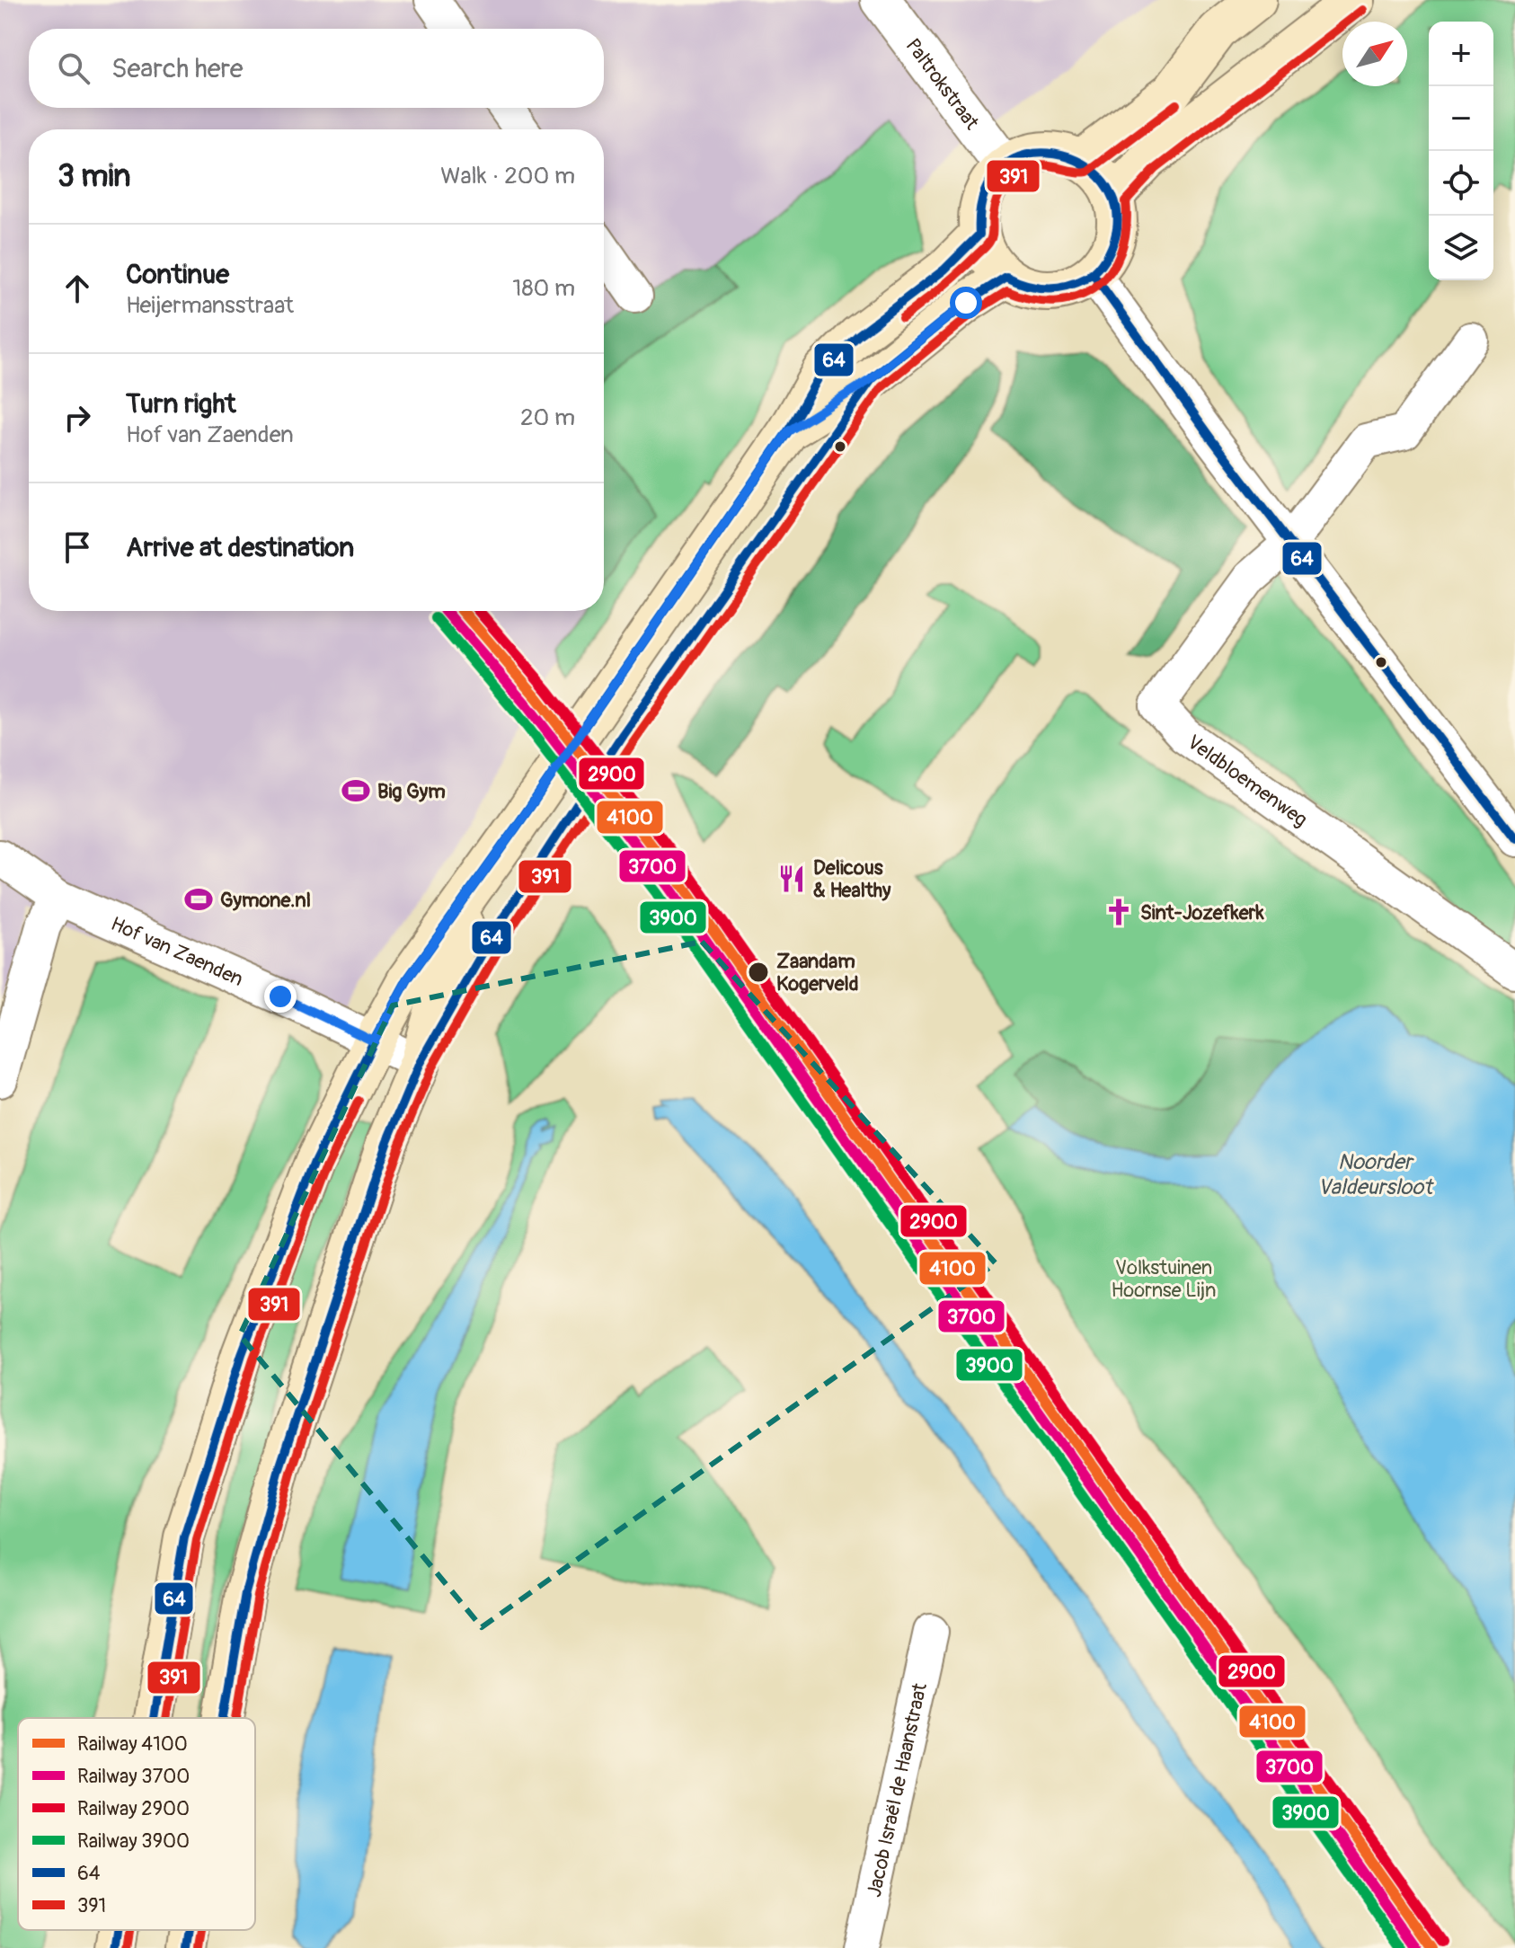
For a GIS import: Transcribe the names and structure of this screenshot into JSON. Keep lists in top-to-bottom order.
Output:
{
  "streets": {
    "street": [
      "Paltrokstraat",
      "Veldbloemenweg",
      "Hof van Zaenden",
      "Jacob Israël de Haanstraat"
    ]
  },
  "water": ["Noorder Valdeursloot"],
  "parks": ["Volkstuinen Hoornse Lijn"],
  "places": {
    "sports": ["Big Gym", "Gymone.nl"],
    "restaurant": ["Delicous & Healthy"],
    "church": ["Sint-Jozefkerk"],
    "other": ["Zaandam Kogerveld"]
  },
  "lines": [
    "transit line 391",
    "transit line 64",
    "rail line 4100",
    "rail line 3700",
    "rail line 2900",
    "rail line 3900"
  ],
  "legend": [
    "Railway 4100",
    "Railway 3700",
    "Railway 2900",
    "Railway 3900",
    "64",
    "391"
  ],
  "north": "top right",
  "page": {
    "map_buttons": ["+", "−"],
    "search": "Search here",
    "heading": ["3 min", "Walk · 200 m"],
    "list": [
      ["Continue", "Heijermansstraat", "180 m"],
      ["Turn right", "Hof van Zaenden", "20 m"],
      "Arrive at destination"
    ]
  }
}
